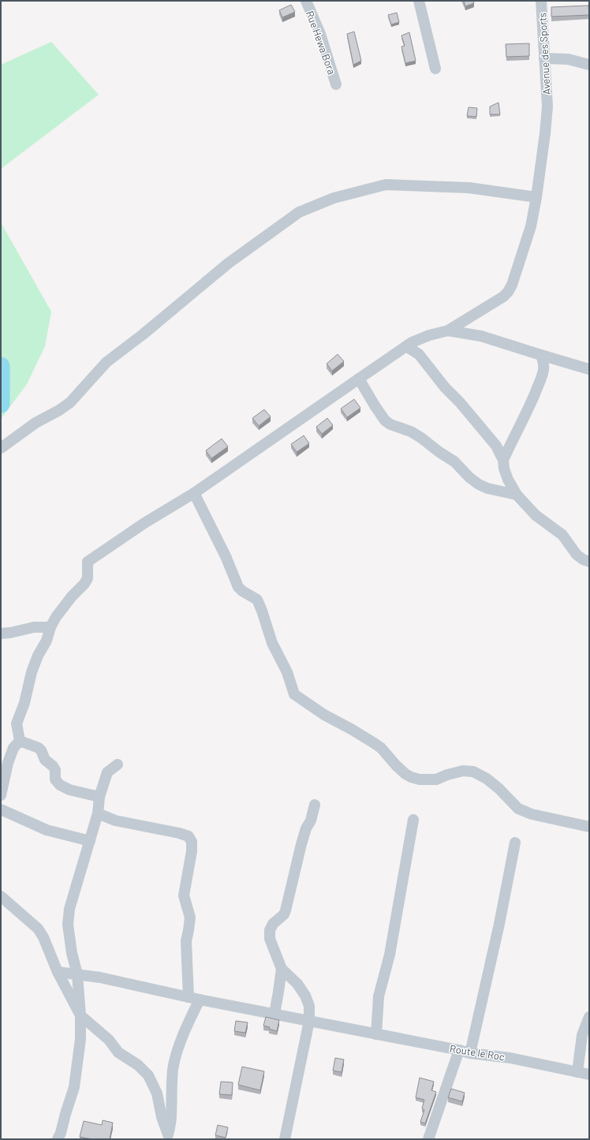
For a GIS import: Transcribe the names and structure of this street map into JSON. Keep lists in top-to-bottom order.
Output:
{
  "streets": {
    "street": ["Rue Hewa Bora", "Avenue des Sports", "Route le Roc"]
  }
}
